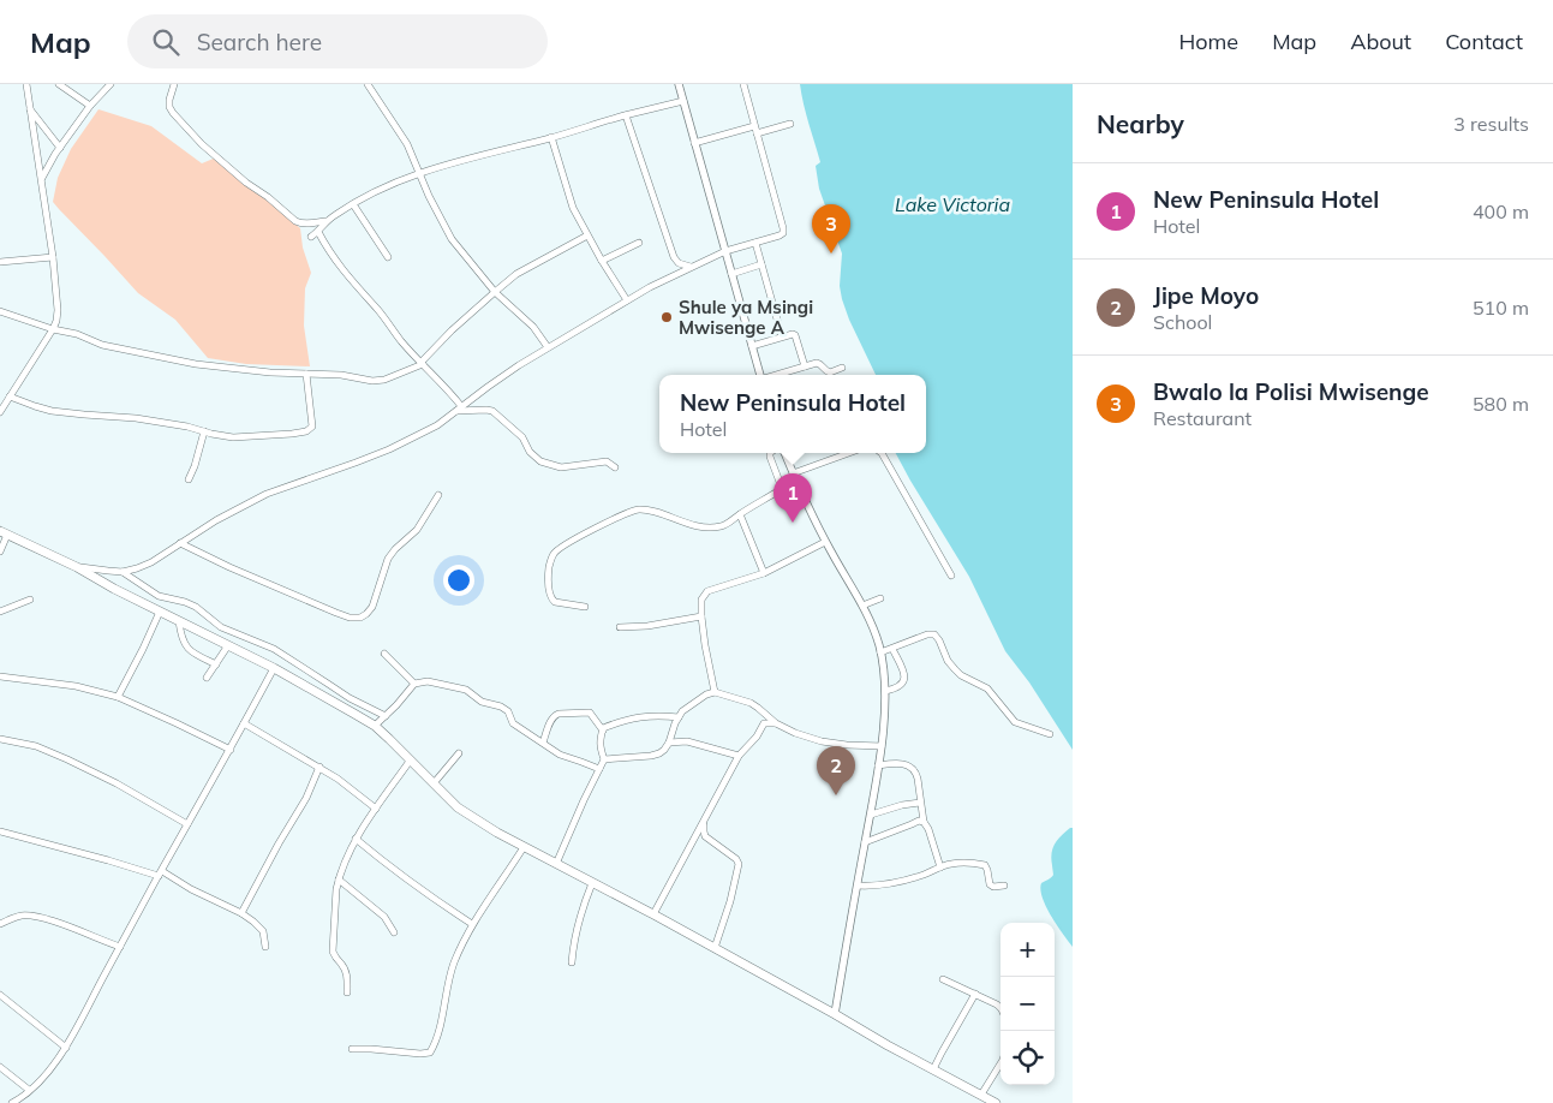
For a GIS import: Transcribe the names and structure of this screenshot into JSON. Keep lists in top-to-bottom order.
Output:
{
  "water": ["Lake Victoria"],
  "places": ["Shule ya Msingi Mwisenge A"],
  "page": {
    "header": "Map",
    "search": "Search here",
    "nav": [
      "Home",
      "Map",
      "About",
      "Contact"
    ],
    "heading": ["Nearby", "3 results"],
    "list": [
      {
        "mark": "1",
        "name": "New Peninsula Hotel",
        "note": "Hotel",
        "value": "400 m"
      },
      {
        "mark": "2",
        "name": "Jipe Moyo",
        "note": "School",
        "value": "510 m"
      },
      {
        "mark": "3",
        "name": "Bwalo la Polisi Mwisenge",
        "note": "Restaurant",
        "value": "580 m"
      }
    ],
    "pins": ["3", "1", "2"],
    "popup": ["New Peninsula Hotel", "Hotel"],
    "map_buttons": ["+", "−"]
  }
}
